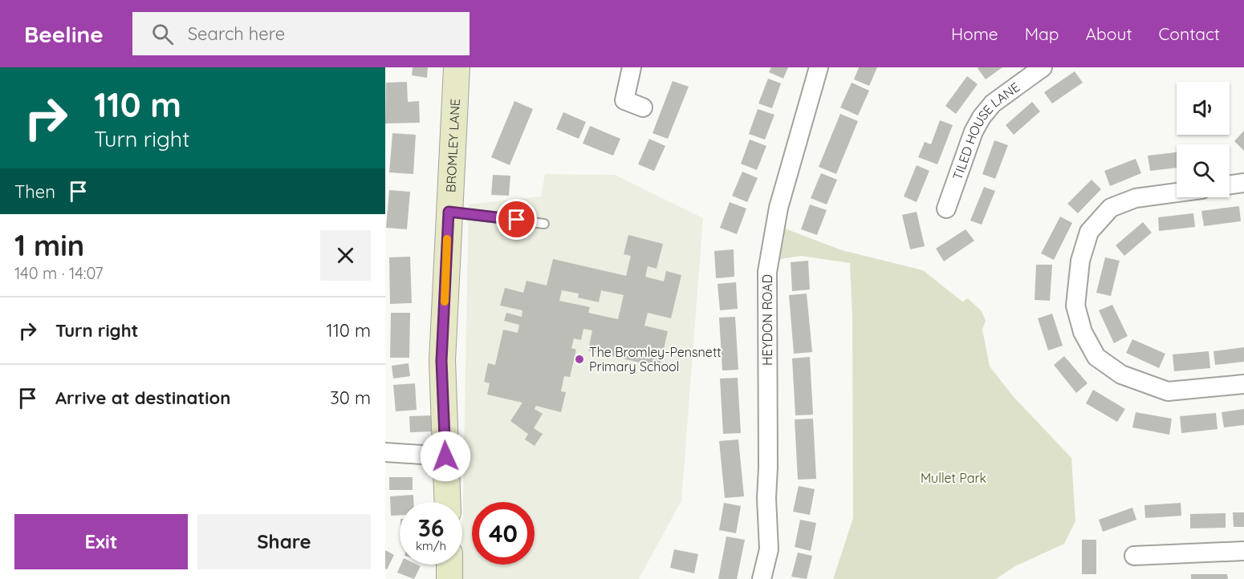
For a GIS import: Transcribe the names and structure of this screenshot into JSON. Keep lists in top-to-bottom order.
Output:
{
  "streets": {
    "street": ["TILED HOUSE LANE", "BROMLEY LANE", "HEYDON ROAD"]
  },
  "parks": ["Mullet Park"],
  "places": ["The Bromley-Pensnett Primary School"],
  "page": {
    "header": "Beeline",
    "search": "Search here",
    "nav": [
      "Home",
      "Map",
      "About",
      "Contact"
    ],
    "turn": ["110 m", "Turn right"],
    "then": "Then",
    "heading": ["1 min", "140 m · 14:07"],
    "list": [
      {
        "name": "Turn right",
        "value": "110 m"
      },
      {
        "name": "Arrive at destination",
        "value": "30 m"
      }
    ],
    "speed": "36 km/h",
    "limit": "40",
    "buttons": ["Exit", "Share"]
  }
}
